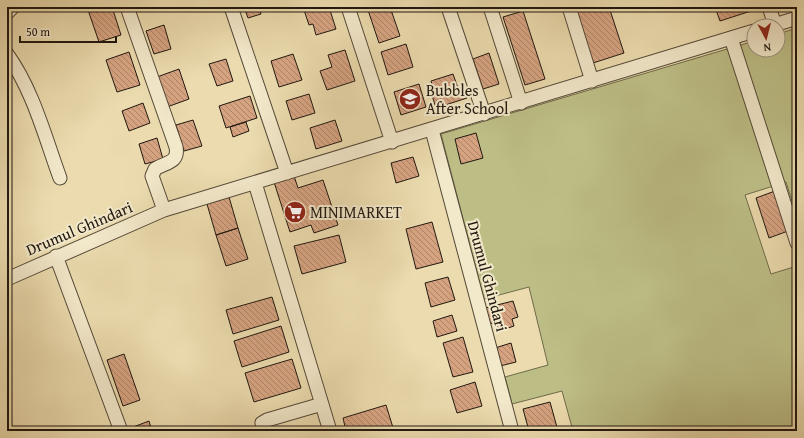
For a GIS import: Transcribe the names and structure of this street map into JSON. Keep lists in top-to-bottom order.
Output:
{
  "streets": {
    "street": ["Drumul Ghindari"]
  },
  "places": {
    "school or university": ["Bubbles After School"],
    "supermarket": ["MINIMARKET"]
  },
  "scale_bar": "50 m",
  "north": "bottom"
}
